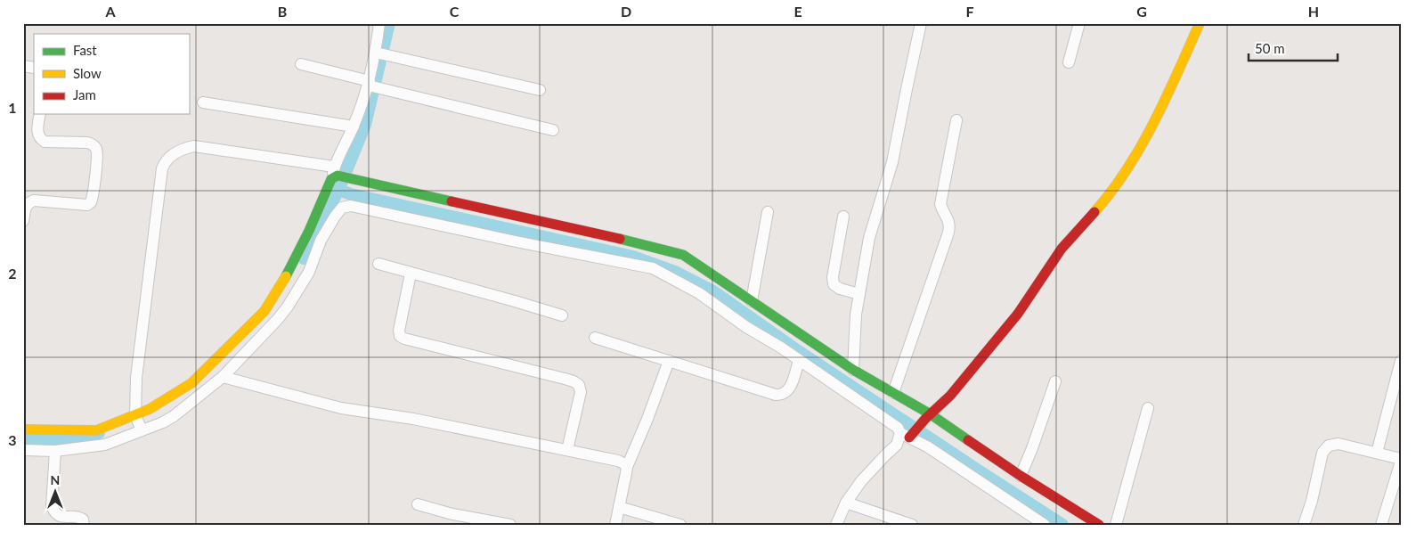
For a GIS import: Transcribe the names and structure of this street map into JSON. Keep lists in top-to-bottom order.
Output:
{
  "legend": ["Fast", "Slow", "Jam"],
  "scale_bar": "50 m",
  "north": "top",
  "grid": {
    "columns": [
      "A",
      "B",
      "C",
      "D",
      "E",
      "F",
      "G",
      "H"
    ],
    "rows": ["1", "2", "3"]
  }
}
